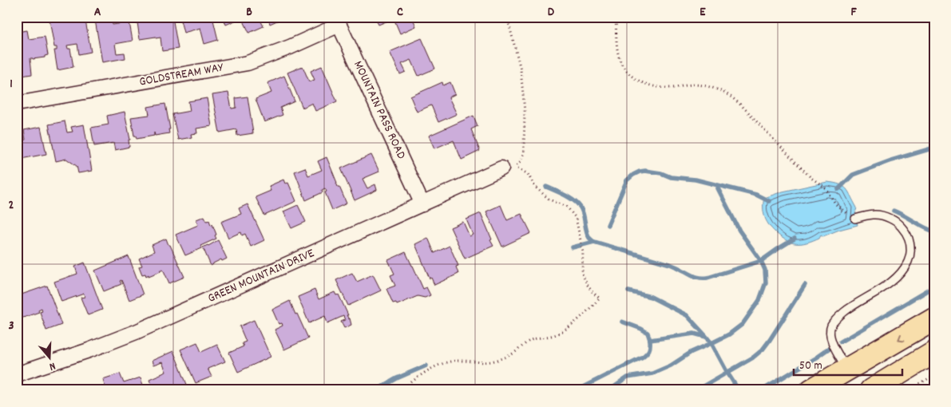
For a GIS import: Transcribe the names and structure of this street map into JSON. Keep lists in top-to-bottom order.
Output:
{
  "streets": {
    "street": ["GOLDSTREAM WAY", "MOUNTAIN PASS ROAD", "GREEN MOUNTAIN DRIVE"]
  },
  "crossings": [
    ["GOLDSTREAM WAY", "MOUNTAIN PASS ROAD"],
    ["MOUNTAIN PASS ROAD", "GREEN MOUNTAIN DRIVE"]
  ],
  "scale_bar": "50 m",
  "north": "bottom",
  "grid": {
    "columns": [
      "A",
      "B",
      "C",
      "D",
      "E",
      "F"
    ],
    "rows": ["1", "2", "3"]
  }
}
